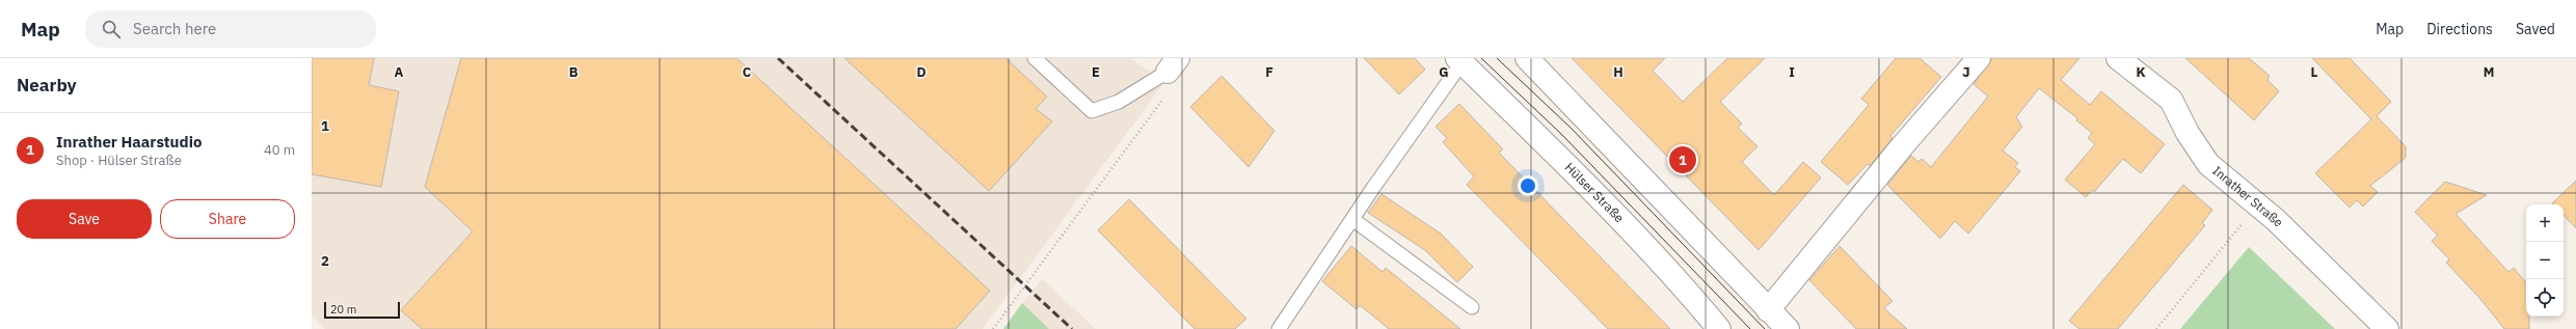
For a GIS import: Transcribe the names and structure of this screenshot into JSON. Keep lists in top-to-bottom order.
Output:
{
  "streets": {
    "street": ["Hülser Straße", "Inrather Straße"]
  },
  "scale_bar": "20 m",
  "page": {
    "header": "Map",
    "search": "Search here",
    "nav": ["Map", "Directions", "Saved"],
    "heading": "Nearby",
    "list": [
      {
        "mark": "1",
        "name": "Inrather Haarstudio",
        "note": "Shop · Hülser Straße",
        "value": "40 m"
      }
    ],
    "pins": "1",
    "buttons": ["Save", "Share"],
    "map_buttons": ["+", "−"],
    "scale": "20 m"
  },
  "grid": {
    "columns": [
      "A",
      "B",
      "C",
      "D",
      "E",
      "F",
      "G",
      "H",
      "I",
      "J",
      "K",
      "L",
      "M"
    ],
    "rows": ["1", "2"]
  }
}
